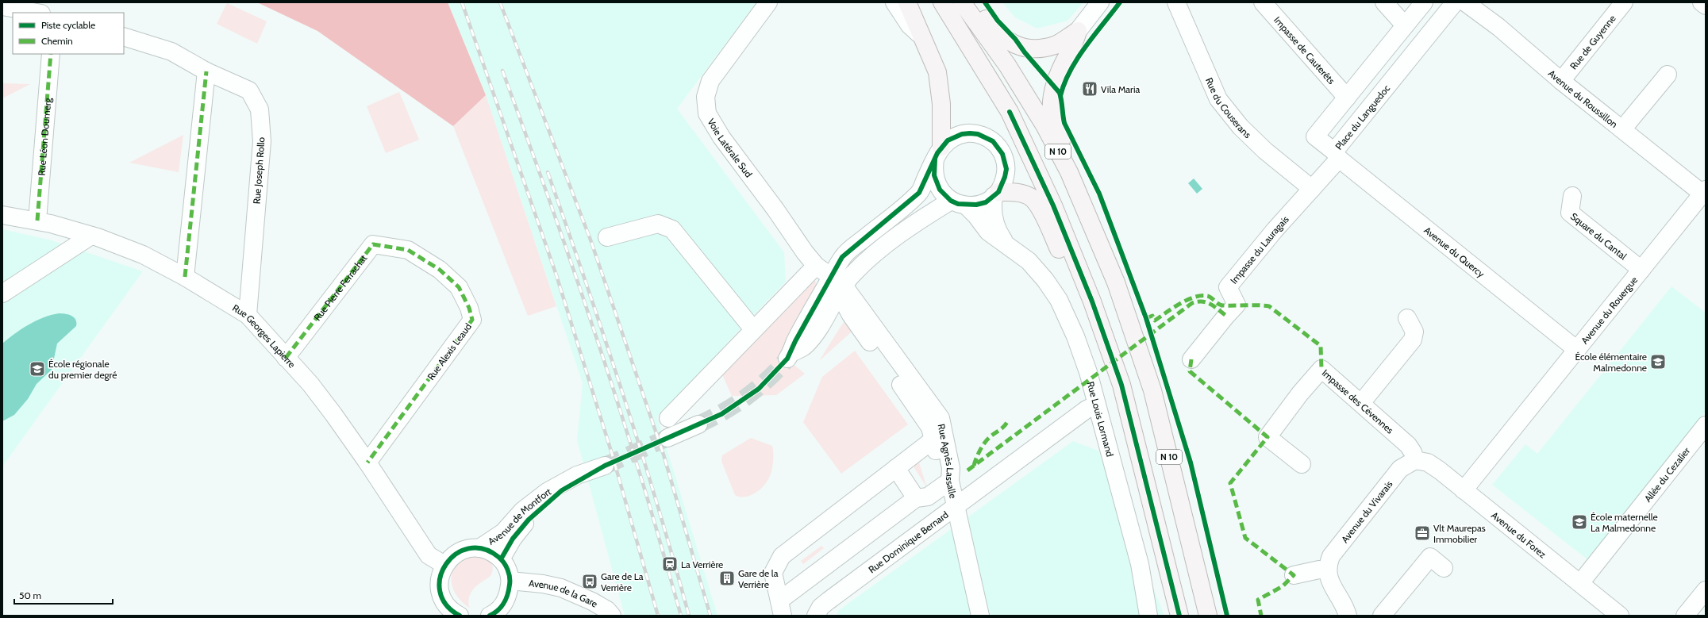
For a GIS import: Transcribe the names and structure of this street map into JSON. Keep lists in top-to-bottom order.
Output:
{
  "streets": {
    "main road": ["N 10"],
    "street": [
      "Rue de Guyenne",
      "Impasse de Cauterêts",
      "Avenue du Roussillon",
      "Rue du Couserans",
      "Place du Languedoc",
      "Rue Léon Doumerg",
      "Voie Latérale Sud",
      "Rue Joseph Rollo",
      "Square du Cantal",
      "Impasse du Lauragais",
      "Avenue du Quercy",
      "Rue Pierre Ferrachat",
      "Avenue du Rouergue",
      "Rue Georges Lapierre",
      "Rue Alexis Leaud",
      "Impasse des Cévennes",
      "Rue Louis Lormand",
      "Rue Agnès Lassalle",
      "Allée du Cezalier",
      "Avenue du Vivarais",
      "Avenue de Montfort",
      "Avenue du Forez",
      "Rue Dominique Bernard",
      "Avenue de la Gare"
    ]
  },
  "crossings": [
    ["Rue de Guyenne", "Avenue du Roussillon"],
    ["Impasse de Cauterêts", "Place du Languedoc"],
    ["Avenue du Roussillon", "Avenue du Rouergue"],
    ["Rue du Couserans", "Impasse du Lauragais"],
    ["Place du Languedoc", "Impasse du Lauragais"],
    ["Place du Languedoc", "Avenue du Quercy"],
    ["Rue Léon Doumerg", "Rue Georges Lapierre"],
    ["Voie Latérale Sud", "Rue Agnès Lassalle"],
    ["Rue Joseph Rollo", "Rue Georges Lapierre"],
    ["Square du Cantal", "Avenue du Rouergue"],
    ["Impasse du Lauragais", "Avenue du Quercy"],
    ["Avenue du Quercy", "Avenue du Rouergue"],
    ["Rue Pierre Ferrachat", "Rue Georges Lapierre"],
    ["Rue Pierre Ferrachat", "Rue Alexis Leaud"],
    ["Avenue du Rouergue", "Avenue du Forez"],
    ["Rue Georges Lapierre", "Rue Alexis Leaud"],
    ["Impasse des Cévennes", "Avenue du Vivarais"],
    ["Impasse des Cévennes", "Avenue du Forez"],
    ["Rue Louis Lormand", "Rue Dominique Bernard"],
    ["Rue Agnès Lassalle", "Rue Dominique Bernard"],
    ["Allée du Cezalier", "Avenue du Forez"],
    ["Avenue du Vivarais", "Avenue du Forez"]
  ],
  "places": {
    "restaurant": ["Vila Maria"],
    "school or university": ["École élémentaire Malmedonne", "École régionale du premier degré", "École maternelle La Malmedonne"],
    "office": ["Vlt Maurepas Immobilier"],
    "station": ["La Verrière"],
    "building": ["Gare de la Verrière"],
    "bus stop": ["Gare de La Verrière"]
  },
  "legend": ["Piste cyclable", "Chemin"],
  "scale_bar": "50 m"
}
